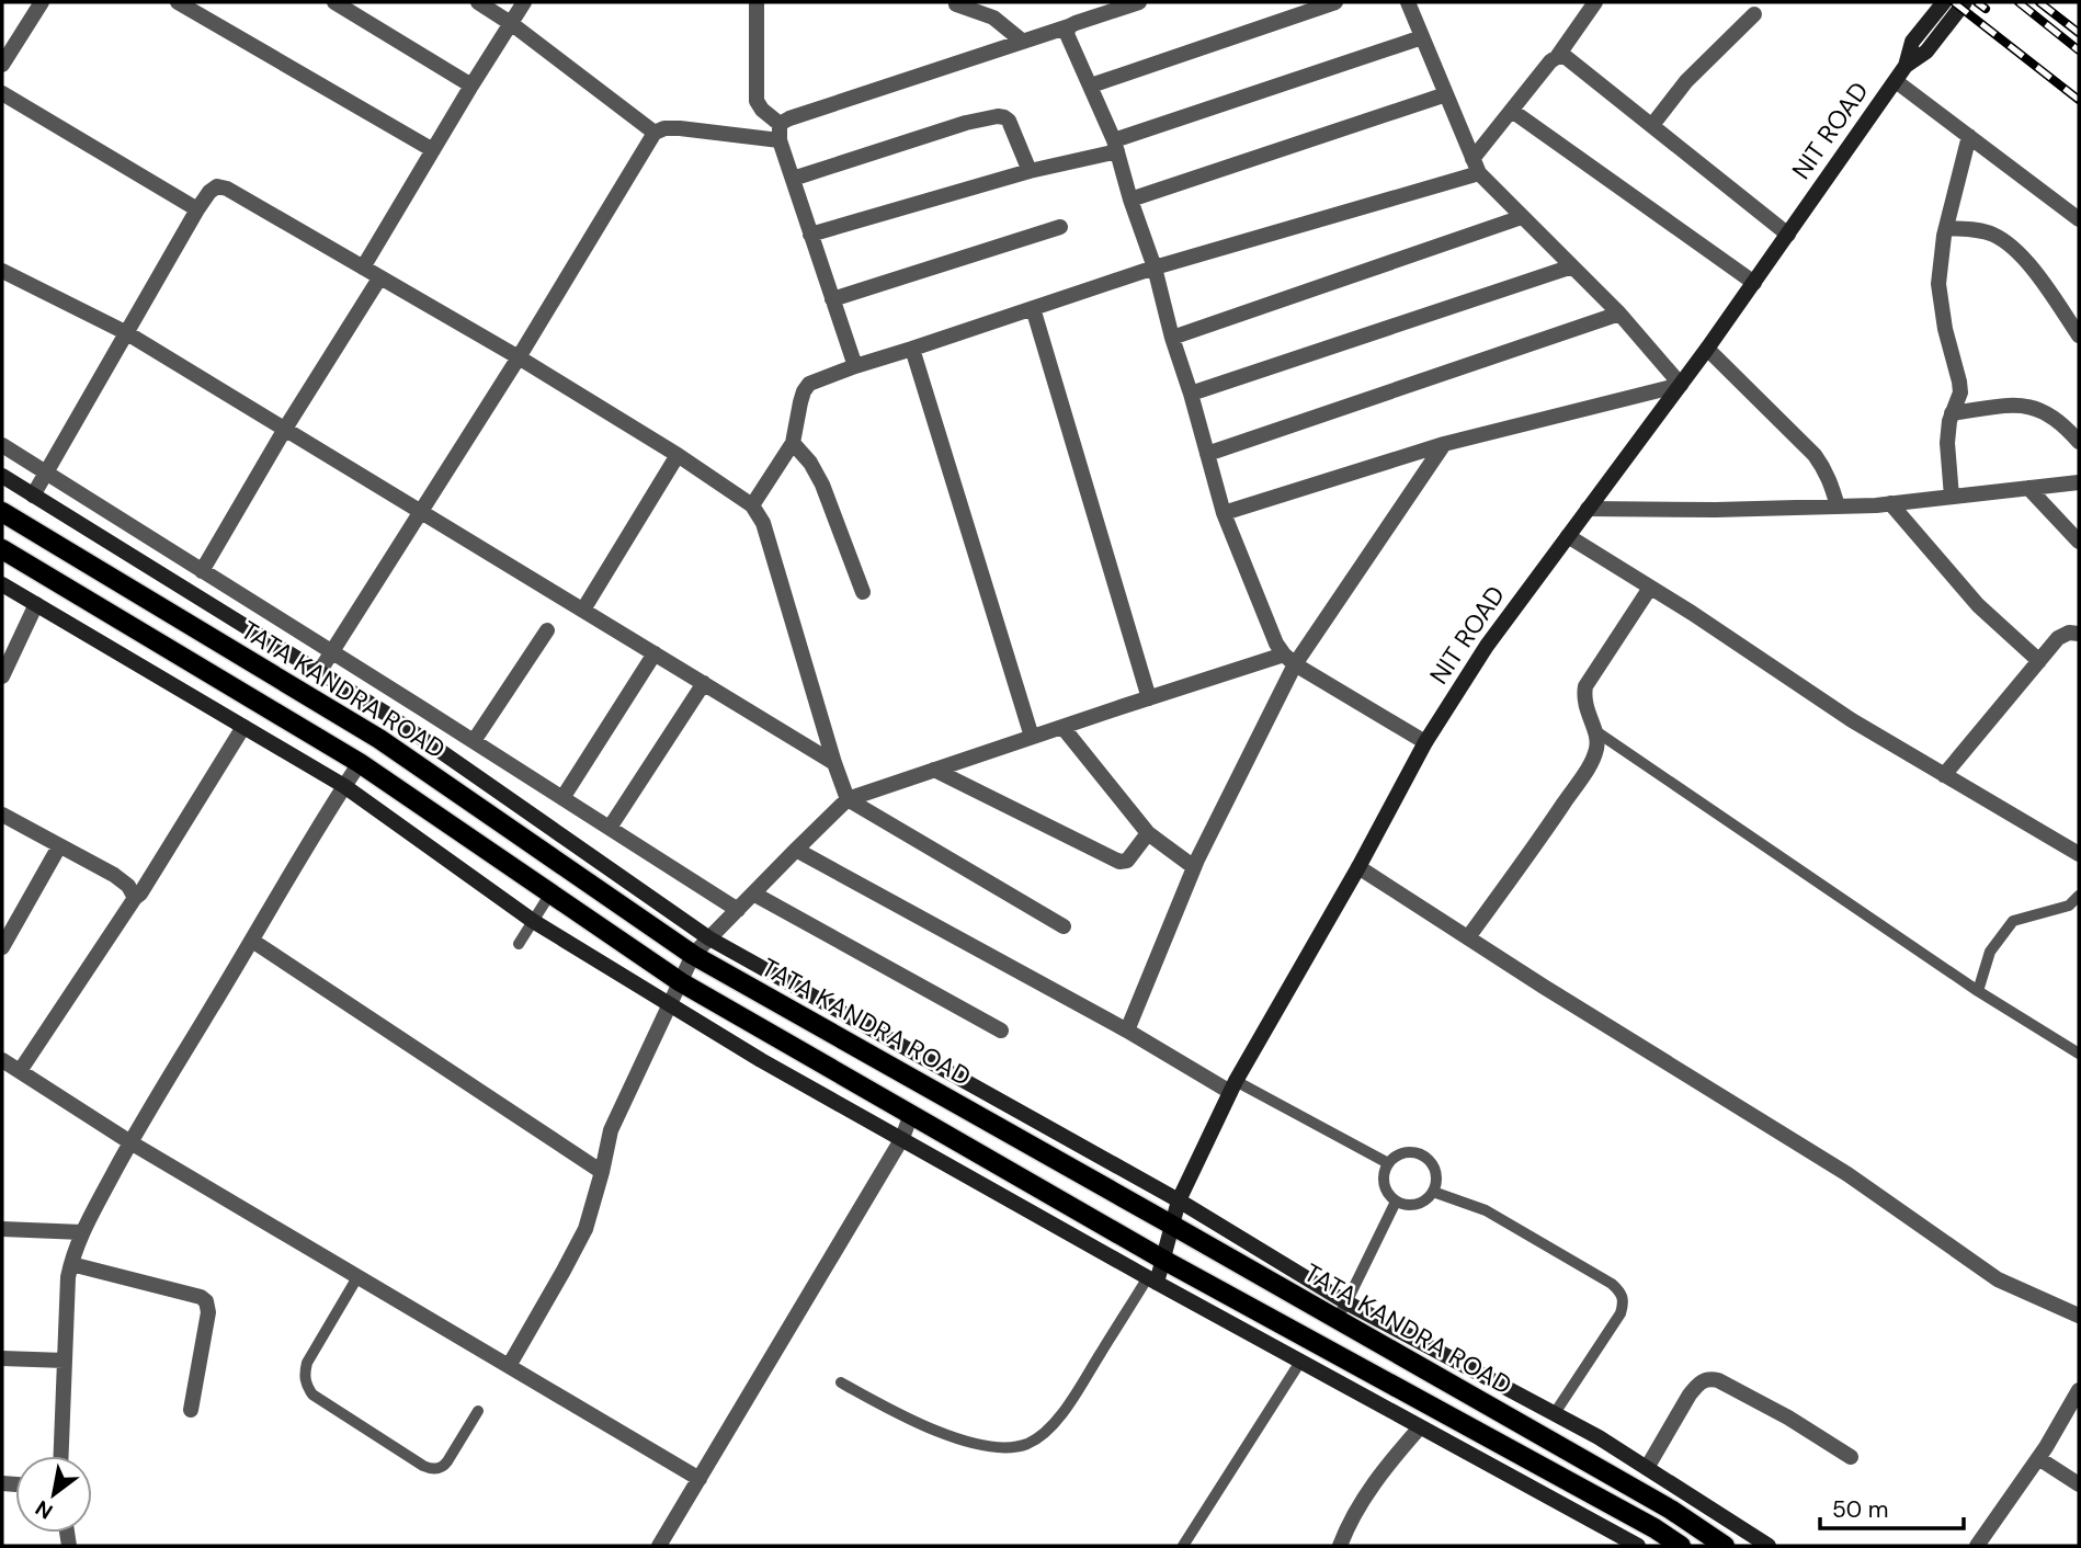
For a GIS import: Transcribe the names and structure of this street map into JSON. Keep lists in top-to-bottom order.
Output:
{
  "streets": {
    "main road": ["TATA KANDRA ROAD"],
    "street": ["NIT ROAD"]
  },
  "crossings": [
    ["NIT ROAD", "TATA KANDRA ROAD"]
  ],
  "scale_bar": "50 m",
  "north": "bottom left"
}
